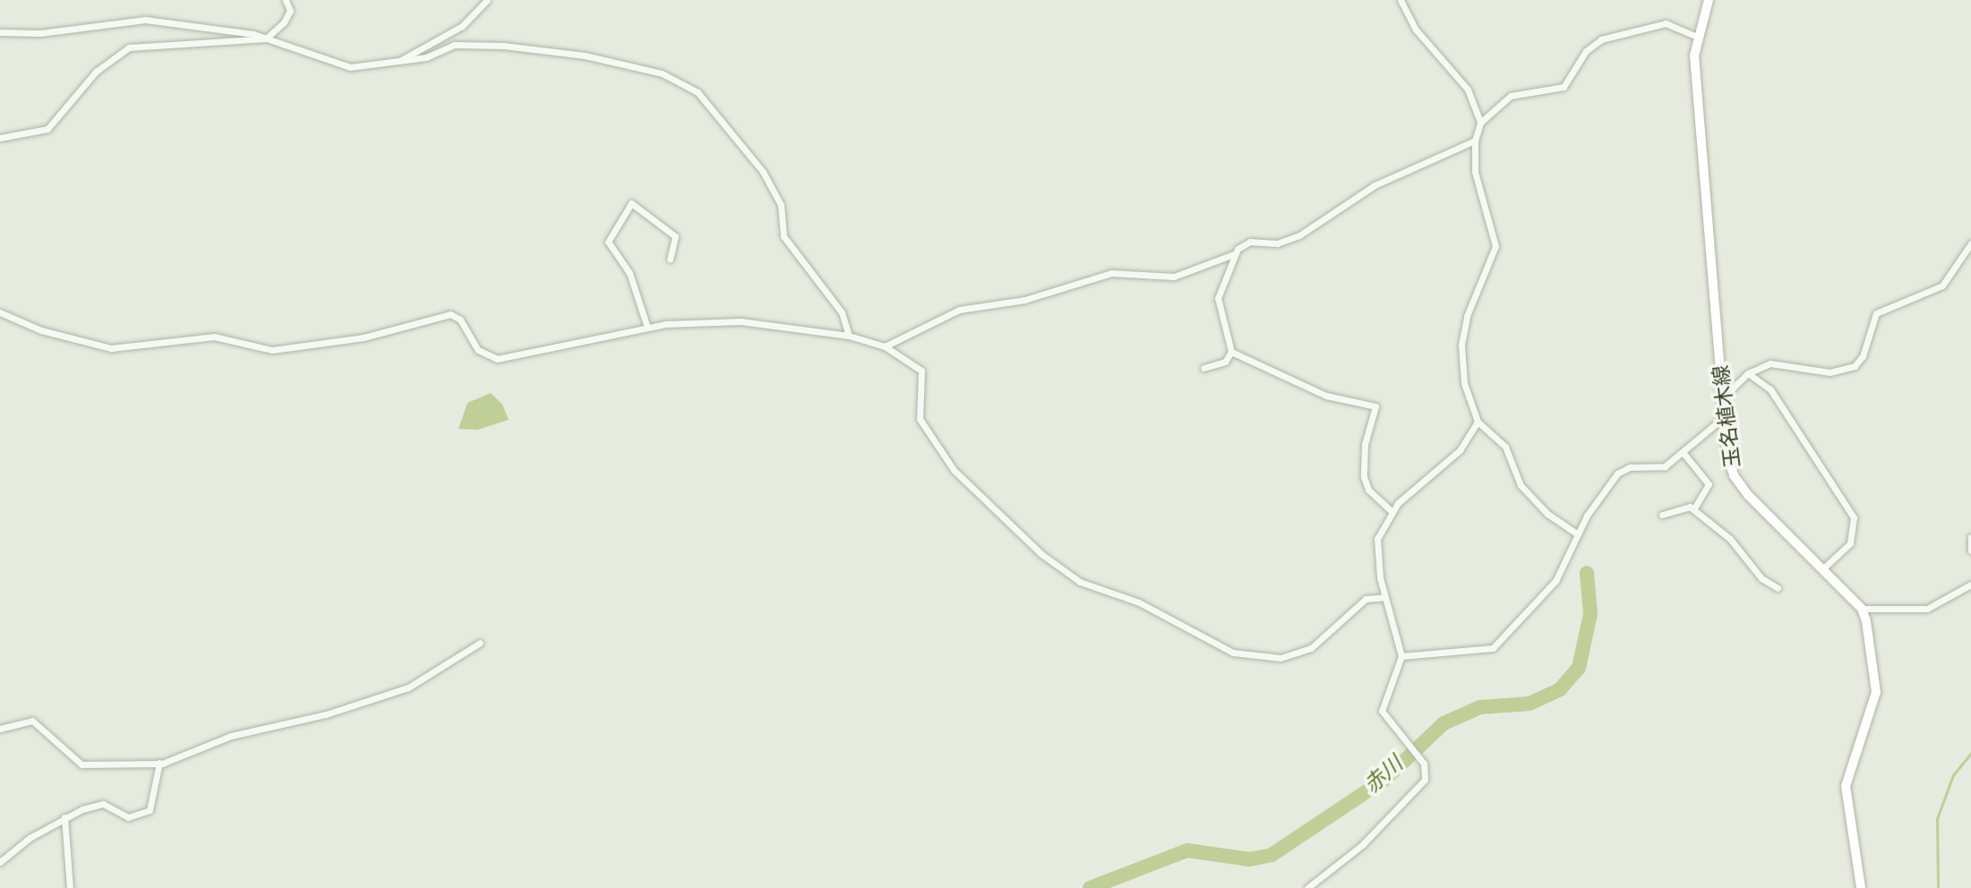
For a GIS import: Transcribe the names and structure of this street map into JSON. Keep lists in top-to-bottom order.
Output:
{
  "streets": {
    "main road": ["玉名植木線"]
  },
  "water": ["赤川"]
}
